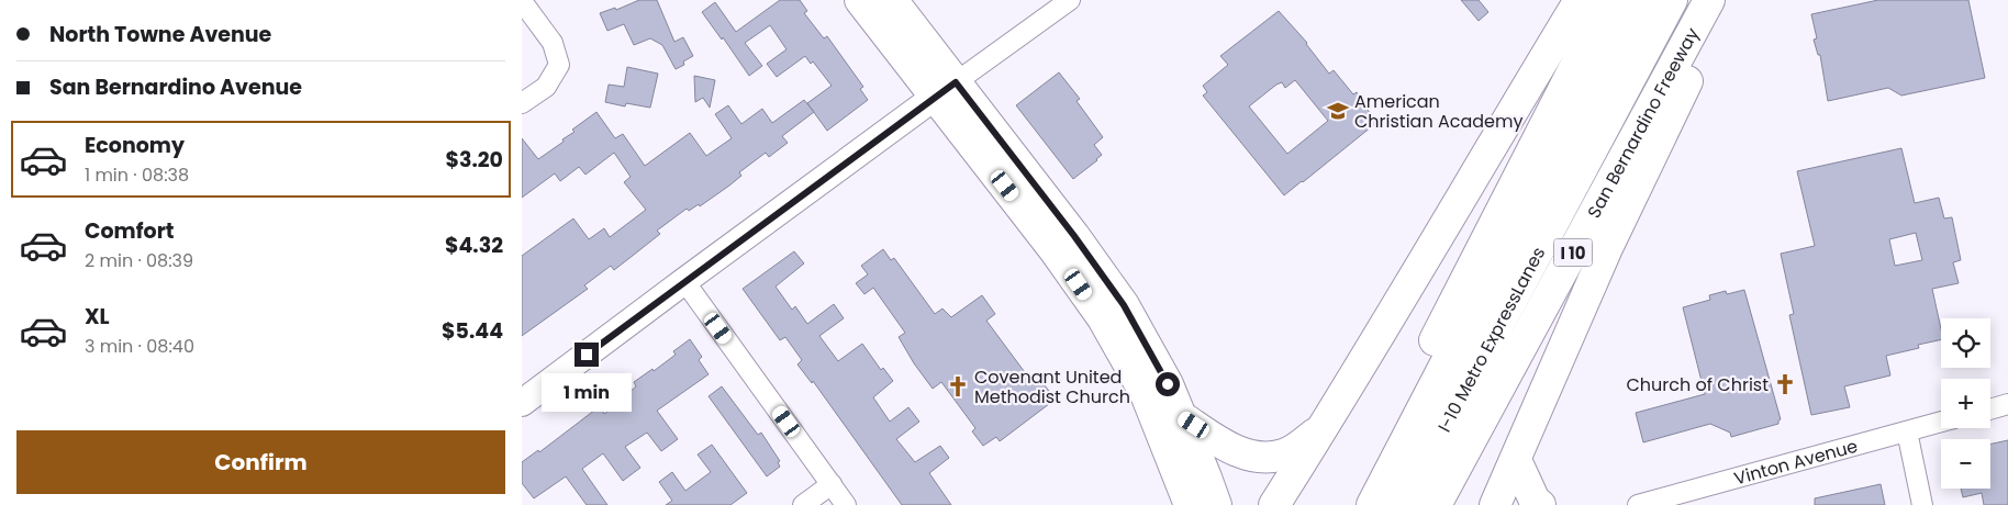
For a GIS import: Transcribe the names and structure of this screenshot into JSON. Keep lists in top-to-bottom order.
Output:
{
  "streets": {
    "main road": ["San Bernardino Freeway", "I 10", "I-10 Metro ExpressLanes"],
    "street": ["Vinton Avenue"]
  },
  "places": {
    "school or university": ["American Christian Academy"],
    "church": ["Church of Christ", "Covenant United Methodist Church"]
  },
  "page": {
    "banner": ["North Towne Avenue", "San Bernardino Avenue"],
    "list": [
      {
        "name": "Economy",
        "note": "1 min · 08:38",
        "value": "$3.20"
      },
      {
        "name": "Comfort",
        "note": "2 min · 08:39",
        "value": "$4.32"
      },
      {
        "name": "XL",
        "note": "3 min · 08:40",
        "value": "$5.44"
      }
    ],
    "map_buttons": ["+", "−"],
    "bubble": "1 min",
    "buttons": "Confirm"
  }
}
